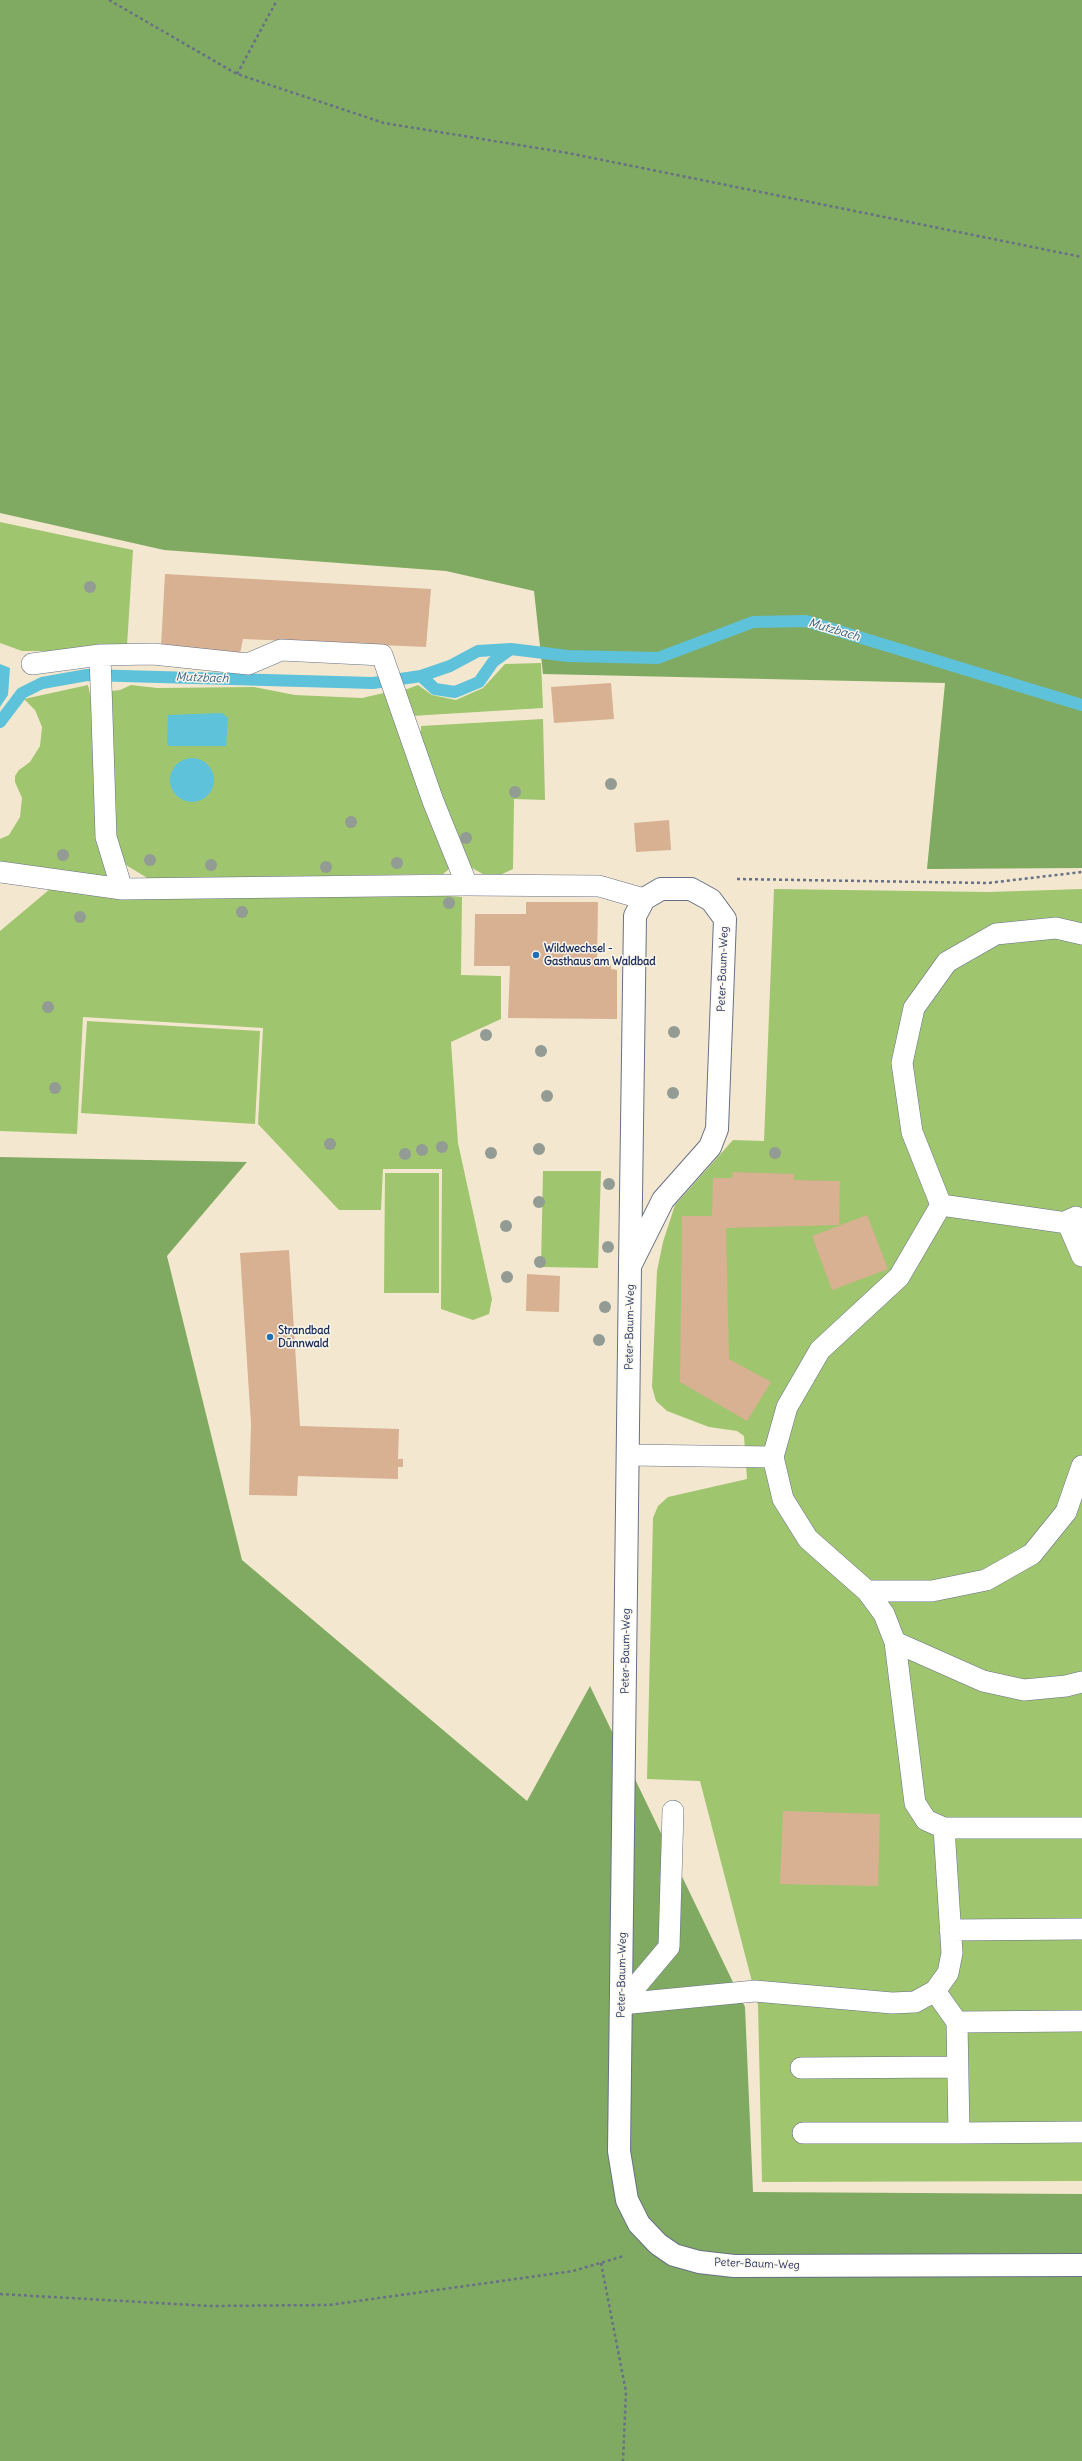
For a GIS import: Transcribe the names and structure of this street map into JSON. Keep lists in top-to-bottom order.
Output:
{
  "streets": {
    "street": ["Peter-Baum-Weg"]
  },
  "water": ["Mutzbach"],
  "places": ["Wildwechsel - Gasthaus am Waldbad", "Strandbad Dünnwald"]
}
